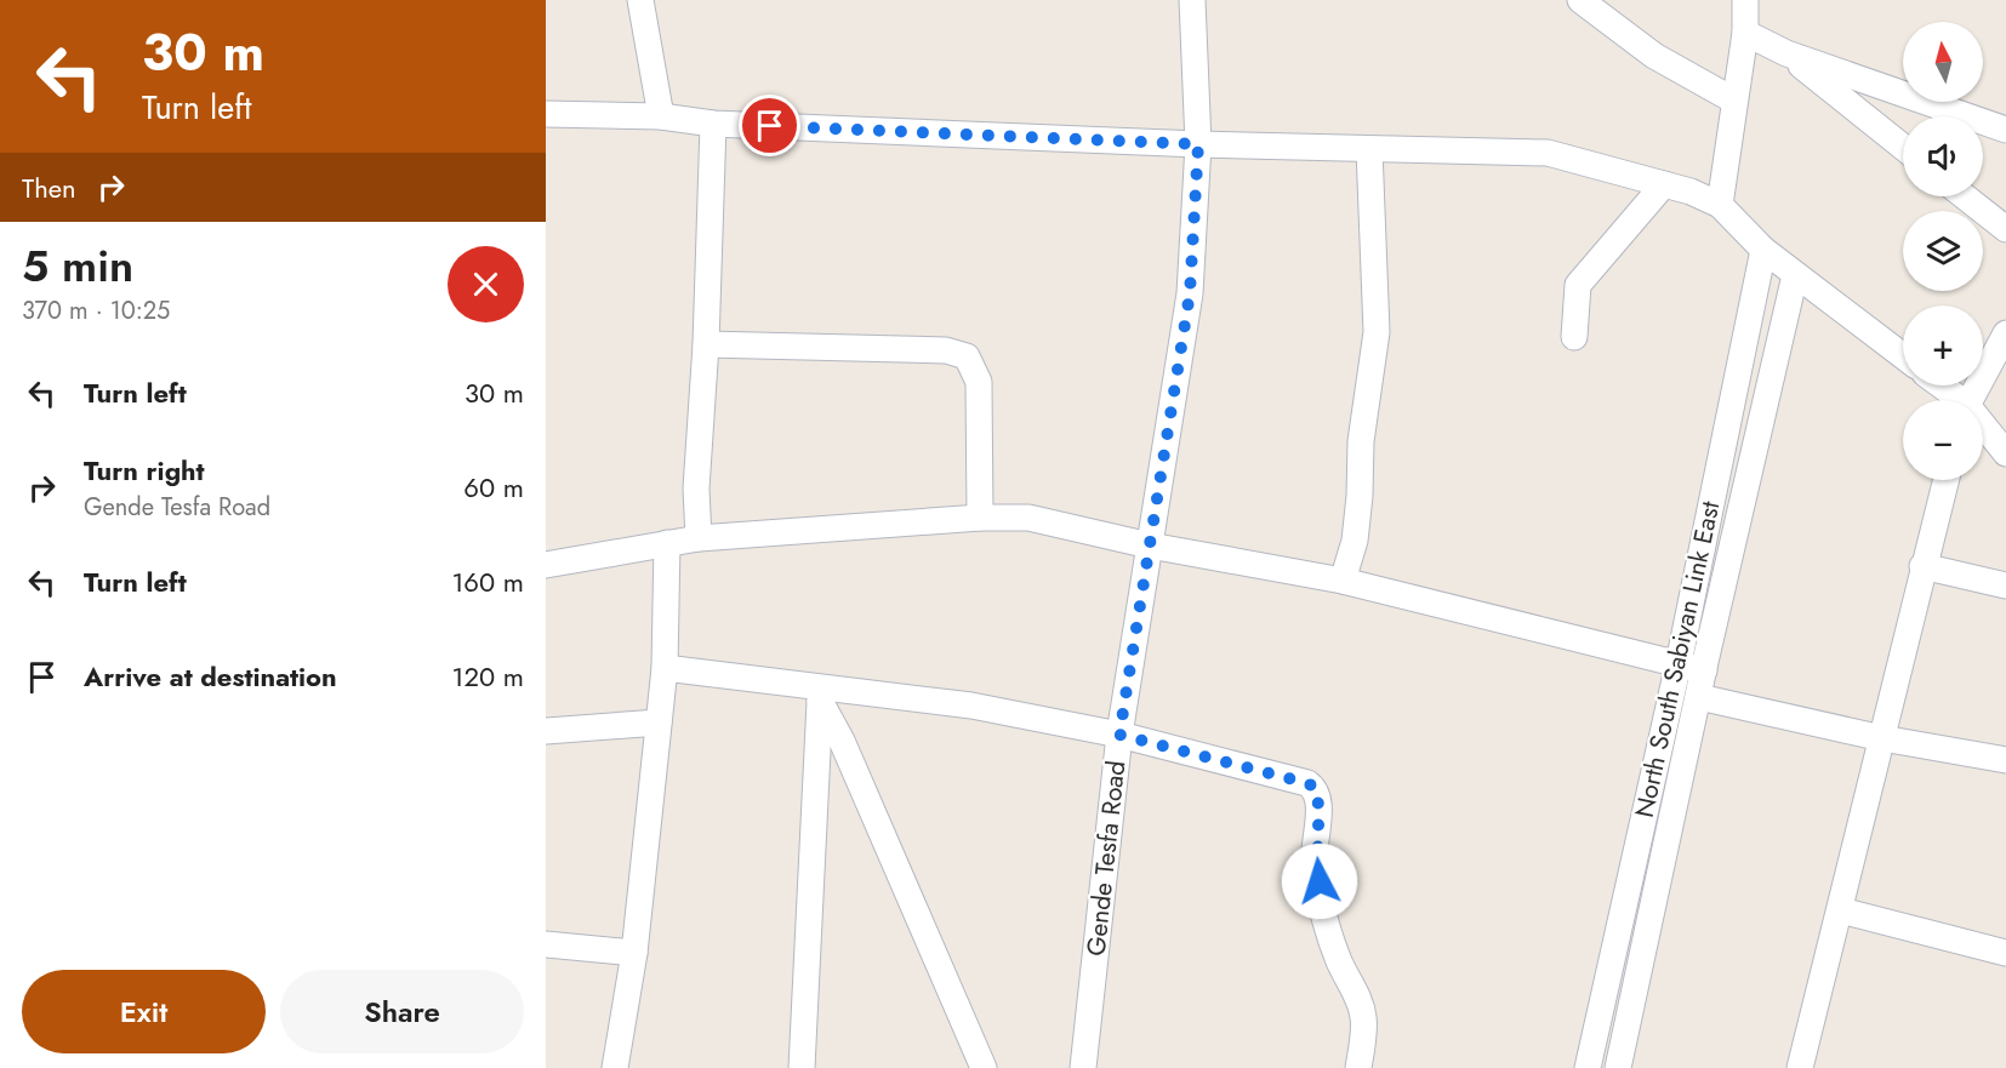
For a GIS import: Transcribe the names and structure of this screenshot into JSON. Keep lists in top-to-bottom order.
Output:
{
  "streets": {
    "street": ["North South Sabiyan Link East", "Gende Tesfa Road"]
  },
  "north": "top",
  "page": {
    "turn": ["30 m", "Turn left"],
    "map_buttons": ["+", "−"],
    "then": "Then",
    "heading": ["5 min", "370 m · 10:25"],
    "list": [
      {
        "name": "Turn left",
        "value": "30 m"
      },
      {
        "name": "Turn right",
        "note": "Gende Tesfa Road",
        "value": "60 m"
      },
      {
        "name": "Turn left",
        "value": "160 m"
      },
      {
        "name": "Arrive at destination",
        "value": "120 m"
      }
    ],
    "buttons": ["Exit", "Share"]
  }
}
